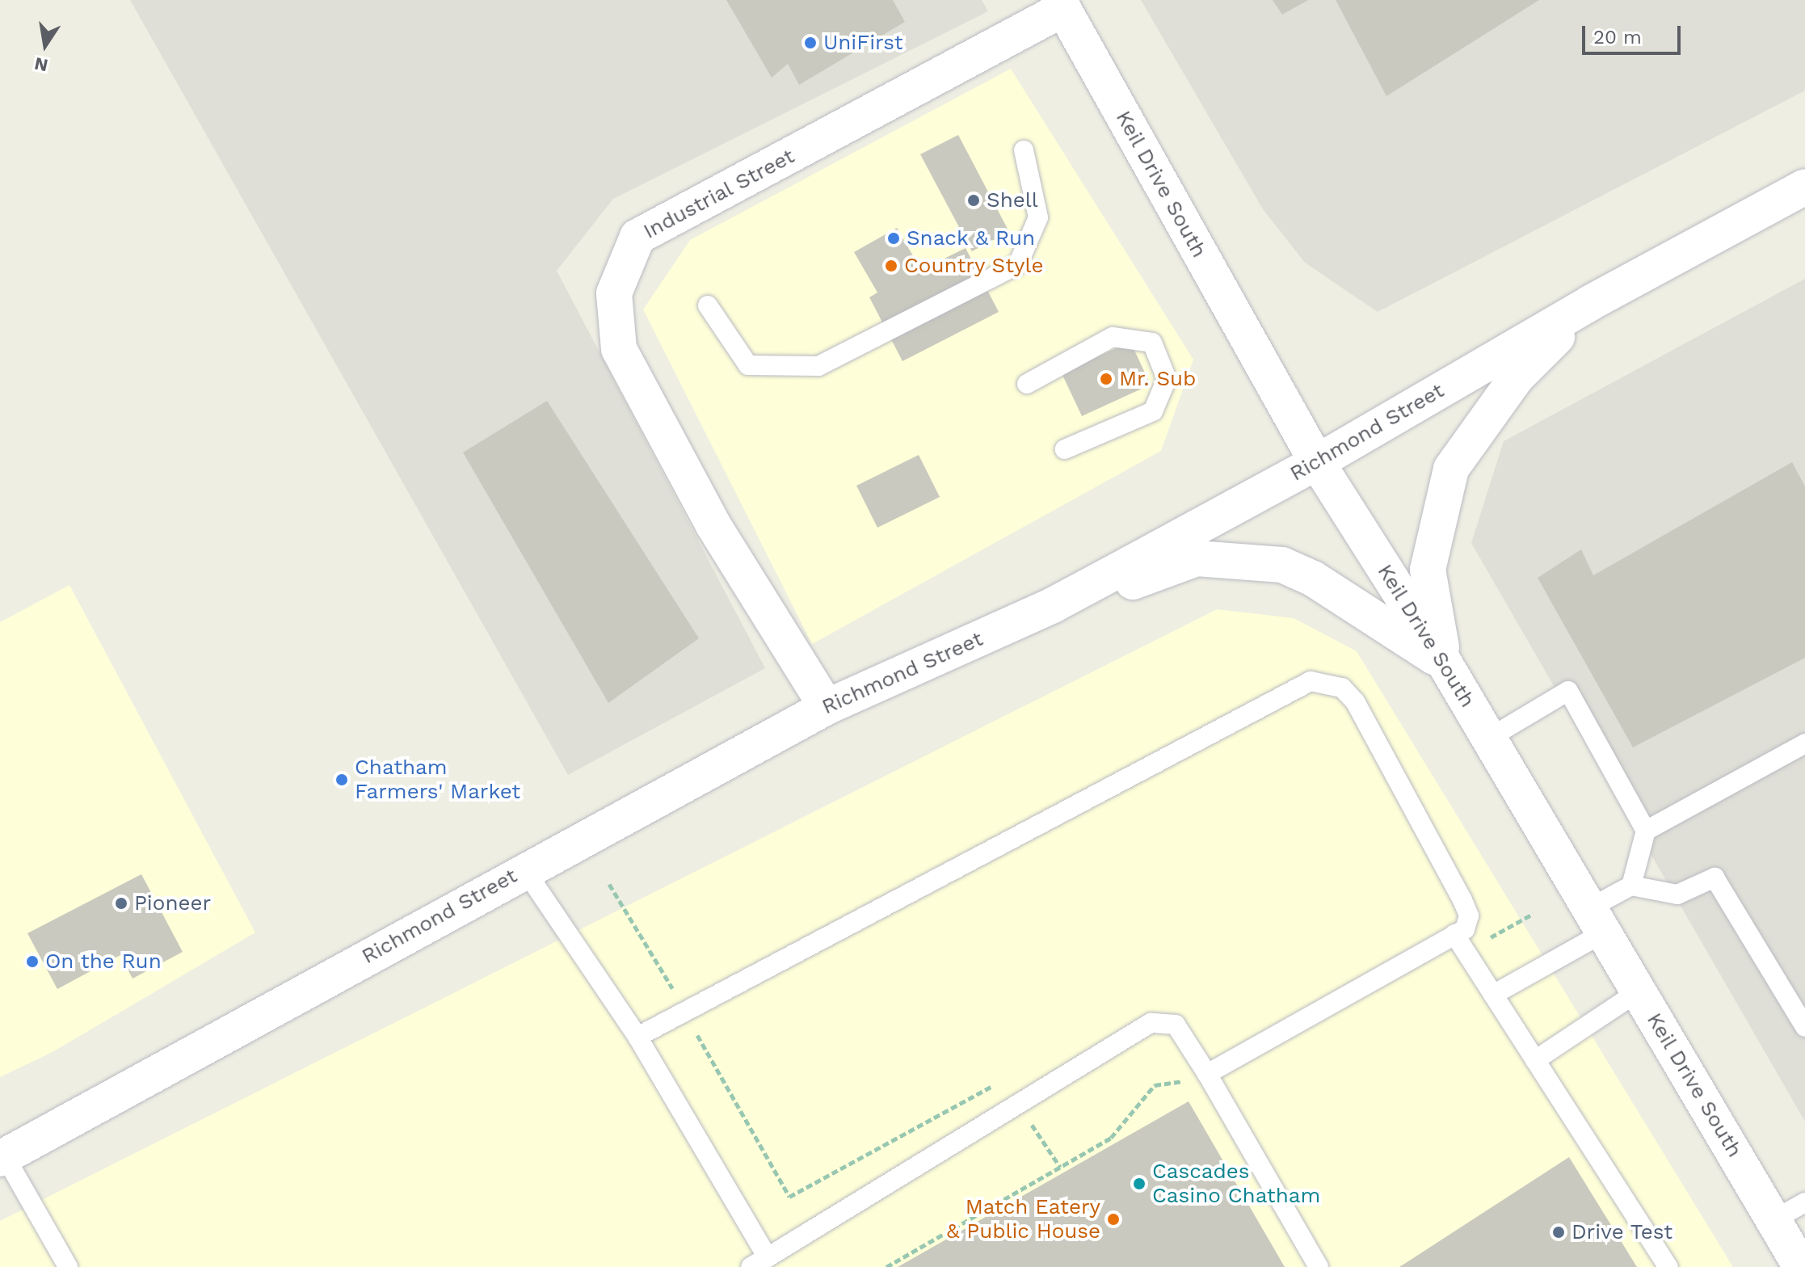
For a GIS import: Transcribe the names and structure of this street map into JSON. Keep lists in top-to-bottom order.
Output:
{
  "streets": {
    "main road": ["Keil Drive South", "Industrial Street", "Richmond Street"]
  },
  "crossings": [
    ["Keil Drive South", "Industrial Street"],
    ["Keil Drive South", "Richmond Street"],
    ["Industrial Street", "Richmond Street"]
  ],
  "places": [
    "UniFirst",
    "Shell",
    "Snack & Run",
    "Country Style",
    "Mr. Sub",
    "Chatham Farmers' Market",
    "Pioneer",
    "On the Run",
    "Cascades Casino Chatham",
    "Match Eatery & Public House",
    "Drive Test"
  ],
  "scale_bar": "20 m",
  "north": "bottom"
}
